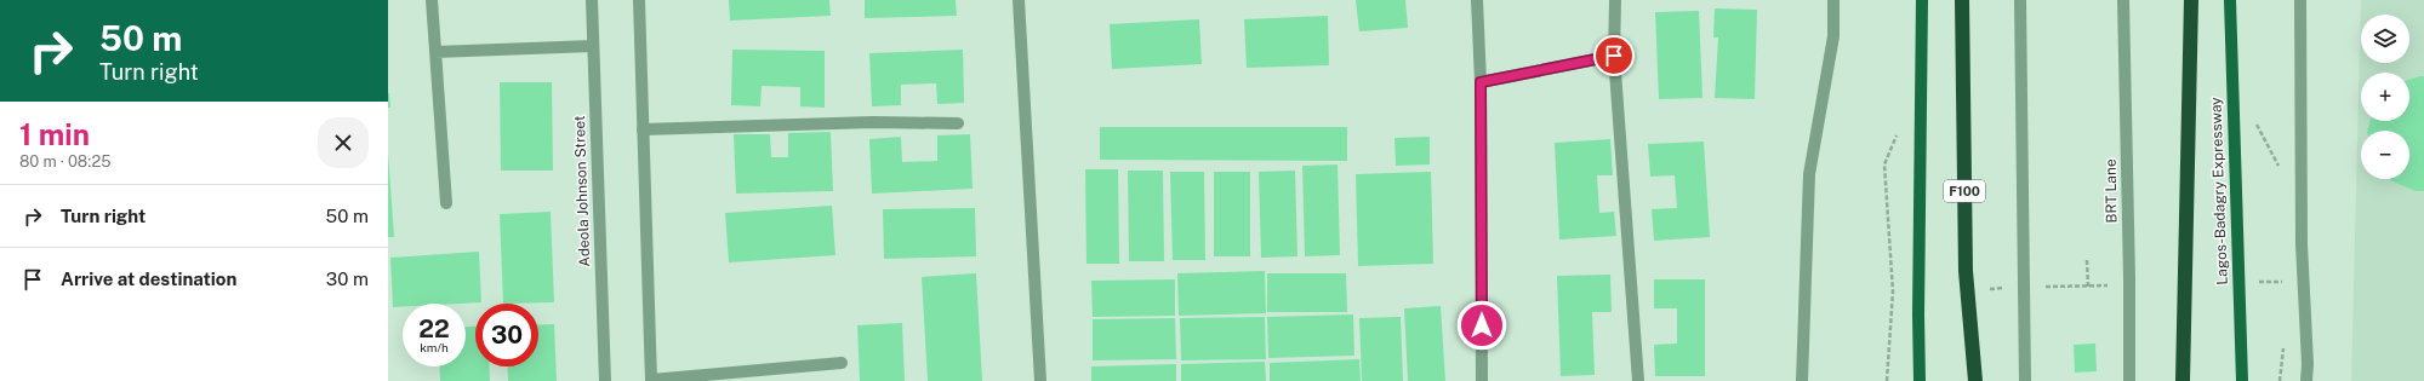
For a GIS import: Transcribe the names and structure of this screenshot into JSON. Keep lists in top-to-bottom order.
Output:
{
  "streets": {
    "highway": ["F100", "Lagos-Badagry Expressway"],
    "street": ["Adeola Johnson Street", "BRT Lane"]
  },
  "page": {
    "turn": ["50 m", "Turn right"],
    "map_buttons": ["+", "−"],
    "heading": ["1 min", "80 m · 08:25"],
    "list": [
      {
        "name": "Turn right",
        "value": "50 m"
      },
      {
        "name": "Arrive at destination",
        "value": "30 m"
      }
    ],
    "speed": "22 km/h",
    "limit": "30"
  }
}
